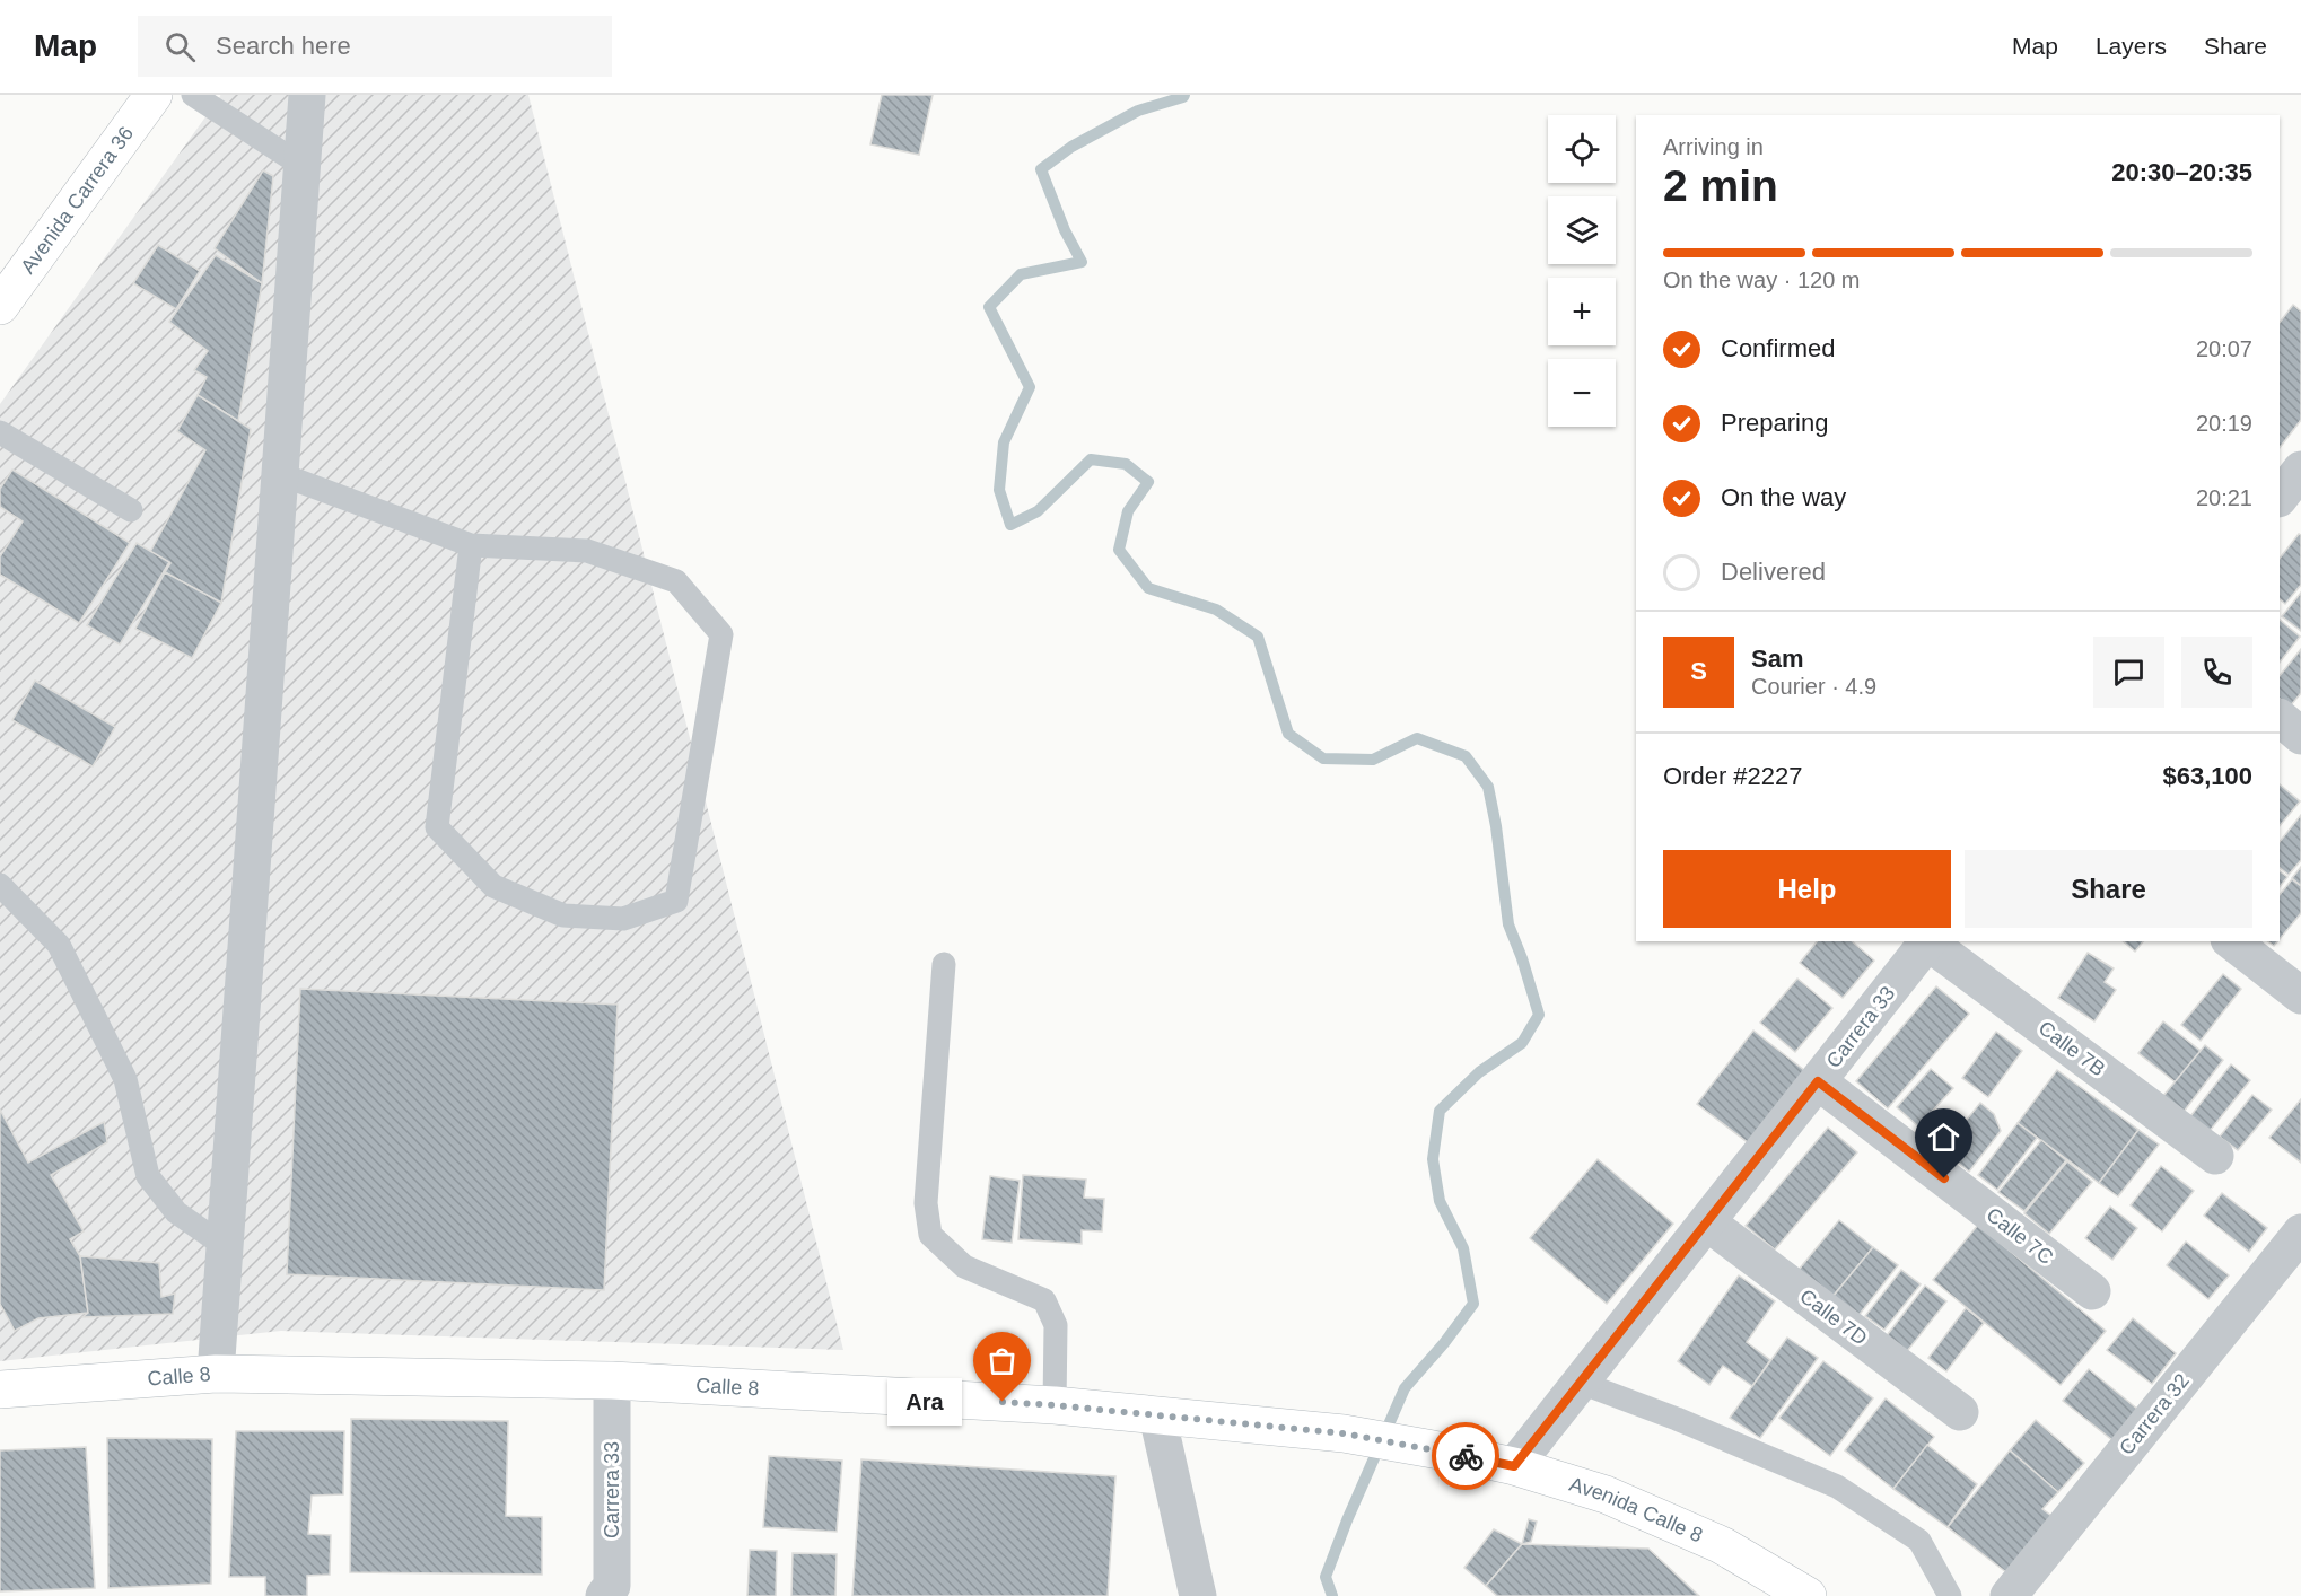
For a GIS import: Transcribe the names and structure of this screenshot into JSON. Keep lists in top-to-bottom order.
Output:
{
  "streets": {
    "main road": ["Avenida Carrera 36", "Calle 8", "Avenida Calle 8"],
    "street": [
      "Carrera 33",
      "Calle 7B",
      "Calle 7C",
      "Calle 7D",
      "Carrera 32"
    ]
  },
  "crossings": [
    ["Carrera 33", "Calle 7B"],
    ["Carrera 33", "Calle 7C"],
    ["Carrera 33", "Calle 7D"],
    ["Carrera 33", "Calle 8"],
    ["Carrera 33", "Avenida Calle 8"],
    ["Calle 8", "Avenida Calle 8"]
  ],
  "places": ["Ara"],
  "page": {
    "header": "Map",
    "search": "Search here",
    "nav": ["Map", "Layers", "Share"],
    "map_buttons": ["+", "−"],
    "heading": ["2 min", "Arriving in", "20:30–20:35"],
    "panel": [
      "Sam",
      "Courier · 4.9",
      "Order #2227",
      "$63,100"
    ],
    "bar": "On the way · 120 m",
    "list": [
      ["Confirmed", "20:07"],
      ["Preparing", "20:19"],
      ["On the way", "20:21"],
      "Delivered"
    ],
    "round": "S",
    "buttons": ["Help", "Share"],
    "bubble": "Ara"
  }
}
